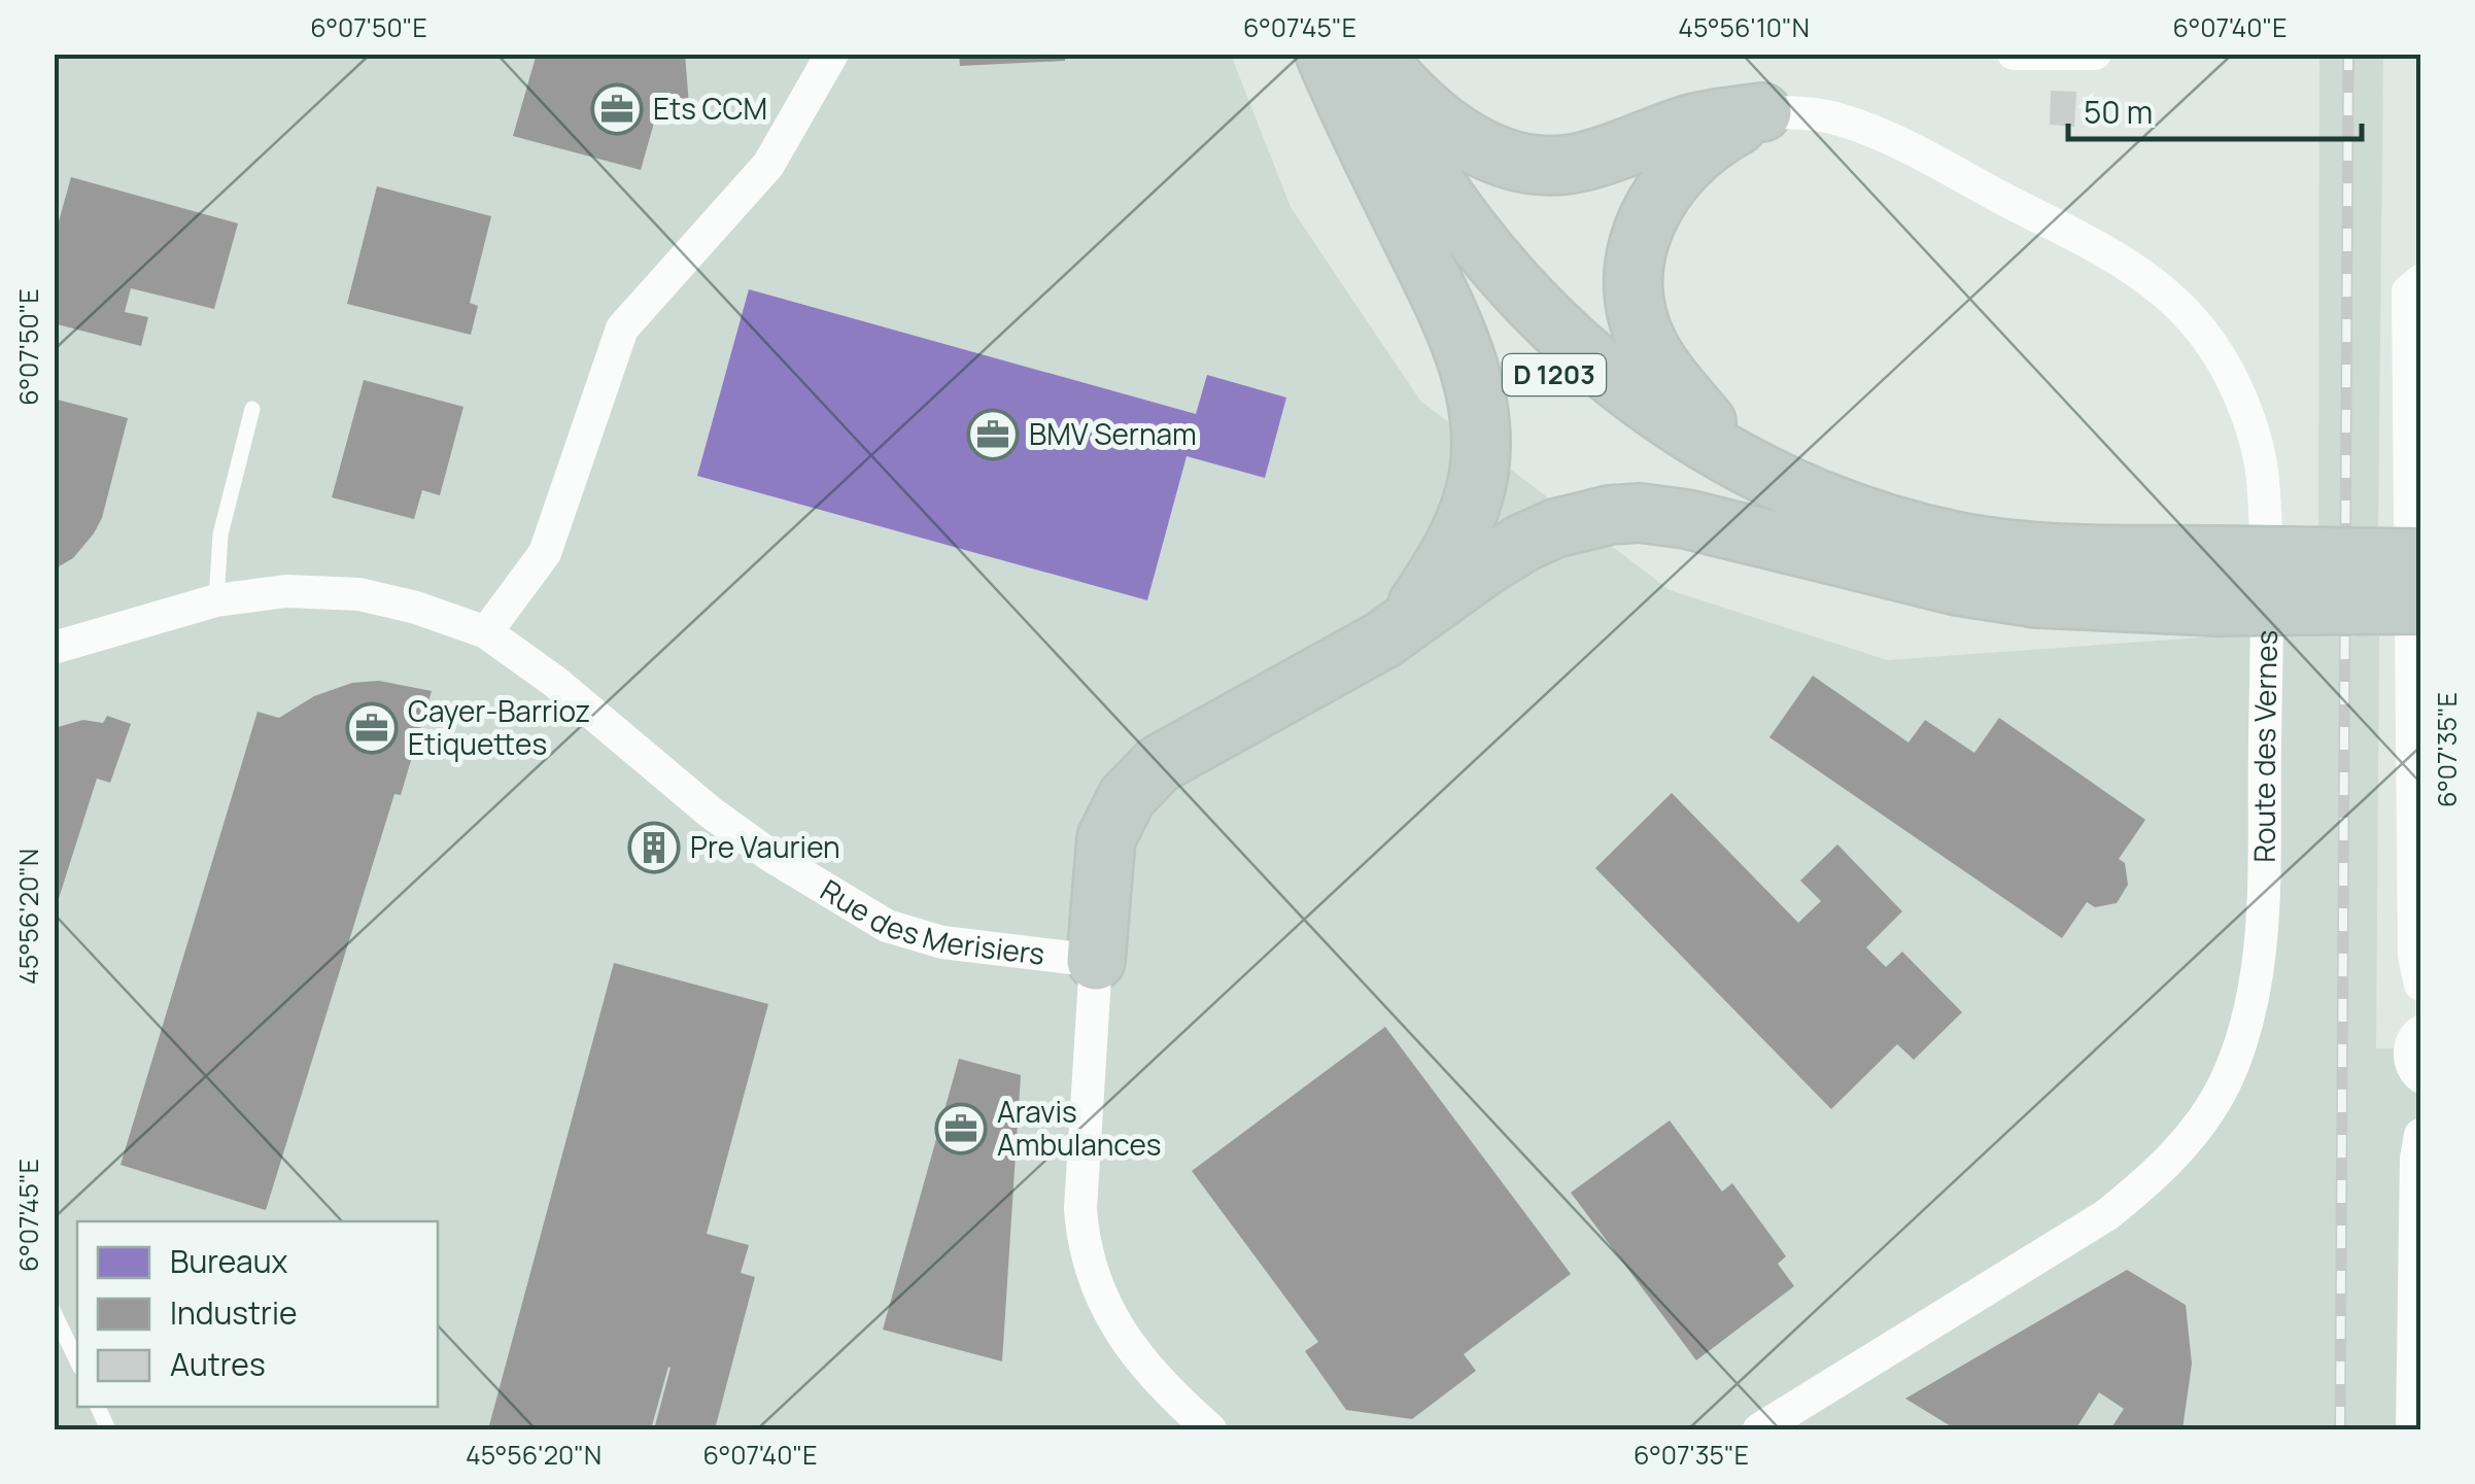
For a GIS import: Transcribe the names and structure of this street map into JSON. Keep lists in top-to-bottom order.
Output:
{
  "streets": {
    "highway": ["D 1203"],
    "street": ["Route des Vernes", "Rue des Merisiers"]
  },
  "places": {
    "office": [
      "Ets CCM",
      "BMV Sernam",
      "Cayer-Barrioz Etiquettes",
      "Aravis Ambulances"
    ],
    "building": ["Pre Vaurien"]
  },
  "legend": ["Bureaux", "Industrie", "Autres"],
  "scale_bar": "50 m",
  "coordinates": [
    "6°07'50\"E",
    "6°07'45\"E",
    "45°56'10\"N",
    "6°07'40\"E",
    "6°07'35\"E",
    "45°56'20\"N"
  ]
}
